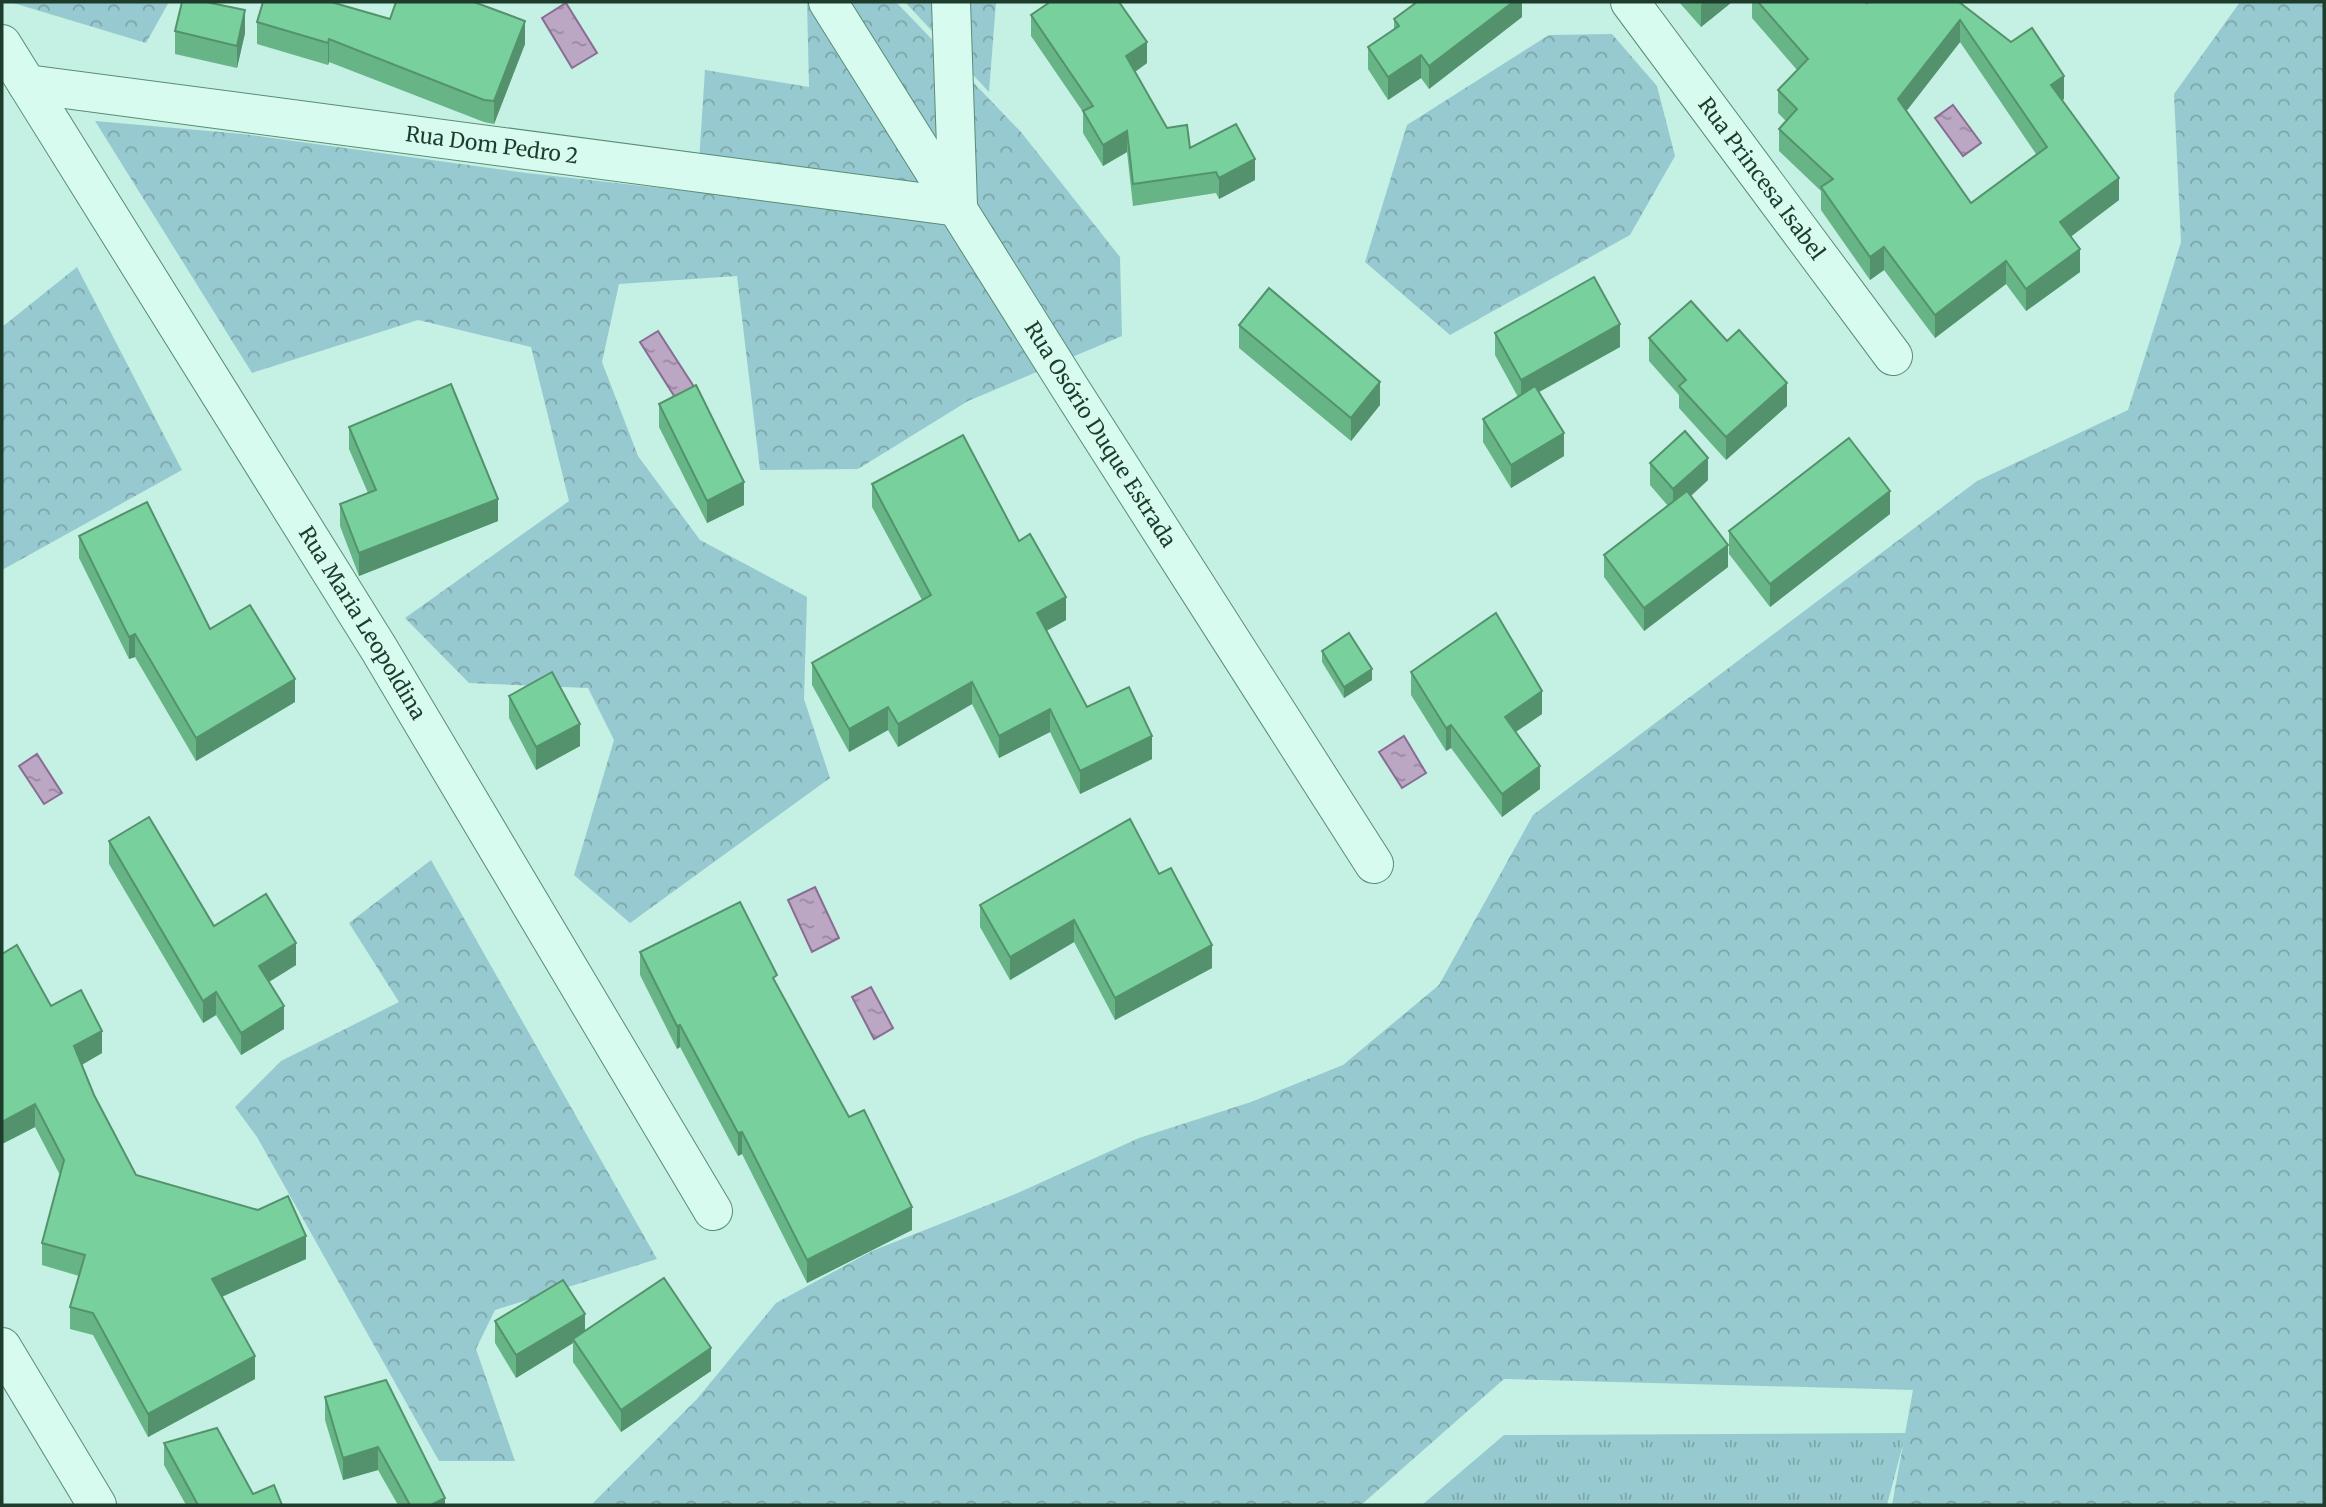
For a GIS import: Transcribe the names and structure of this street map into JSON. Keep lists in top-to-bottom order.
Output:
{
  "streets": {
    "street": [
      "Rua Dom Pedro 2",
      "Rua Princesa Isabel",
      "Rua Osório Duque Estrada",
      "Rua Maria Leopoldina"
    ]
  },
  "crossings": [
    ["Rua Dom Pedro 2", "Rua Osório Duque Estrada"],
    ["Rua Dom Pedro 2", "Rua Maria Leopoldina"]
  ]
}
